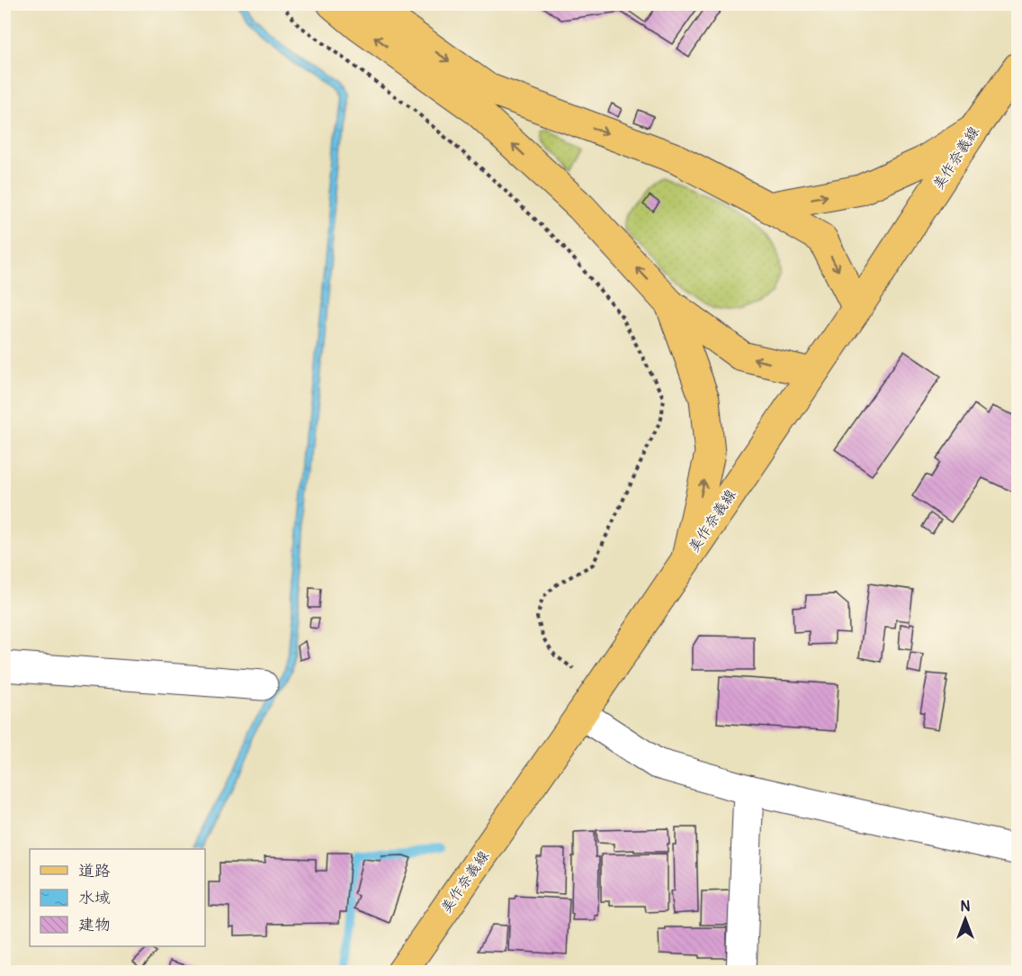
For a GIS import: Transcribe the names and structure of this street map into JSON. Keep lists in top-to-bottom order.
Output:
{
  "streets": {
    "main road": ["美作奈義線"]
  },
  "legend": ["道路", "水域", "建物"],
  "north": "top"
}
